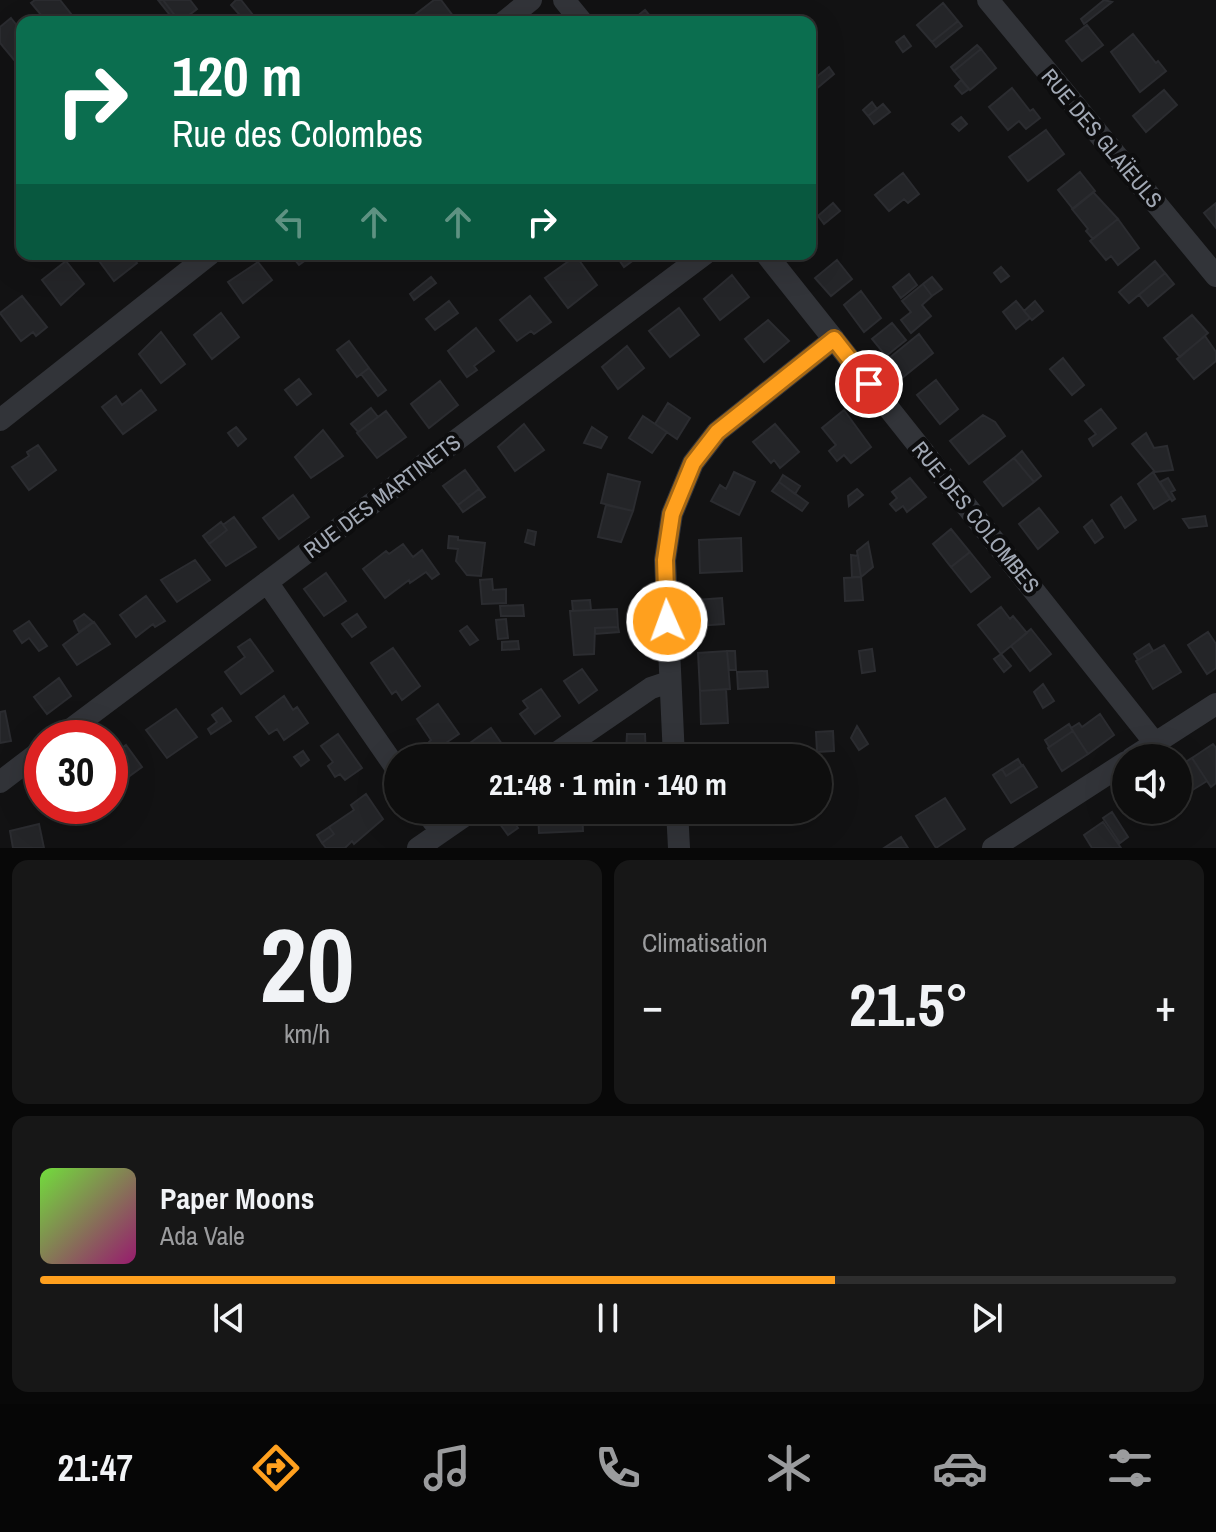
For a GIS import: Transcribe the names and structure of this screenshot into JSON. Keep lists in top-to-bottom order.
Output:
{
  "streets": {
    "street": ["RUE DES GLAÏEULS", "RUE DES MARTINETS", "RUE DES COLOMBES"]
  },
  "page": {
    "turn": ["120 m", "Rue des Colombes"],
    "limit": "30",
    "trip": "21:48 · 1 min · 140 m",
    "tile": [
      ["20", "km/h"],
      "Climatisation"
    ],
    "heat": ["−", "21.5°", "+"],
    "song": ["Paper Moons", "Ada Vale"],
    "tabs": "21:47"
  }
}
